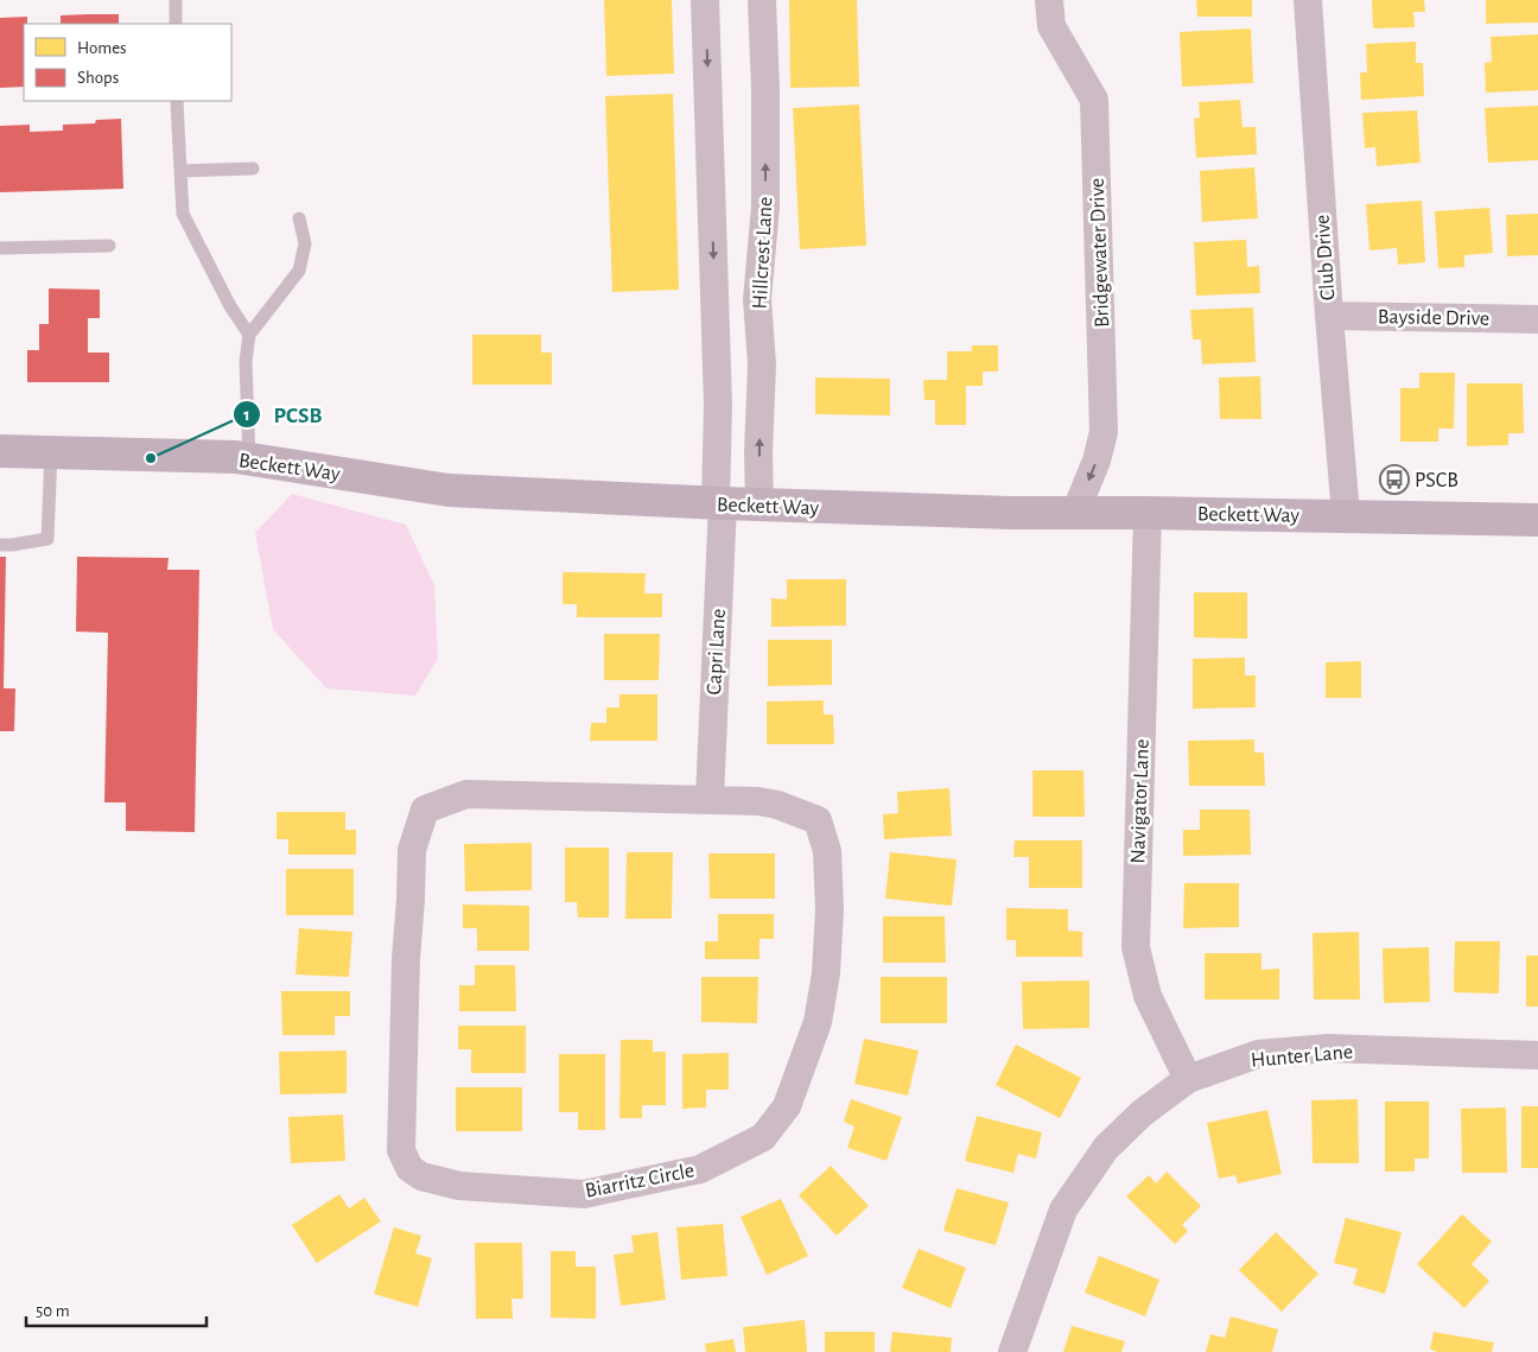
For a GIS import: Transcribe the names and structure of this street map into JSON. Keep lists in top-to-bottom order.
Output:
{
  "streets": {
    "street": [
      "Hillcrest Lane",
      "Bridgewater Drive",
      "Club Drive",
      "Bayside Drive",
      "Beckett Way",
      "Capri Lane",
      "Navigator Lane",
      "Hunter Lane",
      "Biarritz Circle"
    ]
  },
  "crossings": [
    ["Hillcrest Lane", "Beckett Way"],
    ["Hillcrest Lane", "Capri Lane"],
    ["Bridgewater Drive", "Beckett Way"],
    ["Club Drive", "Bayside Drive"],
    ["Club Drive", "Beckett Way"],
    ["Beckett Way", "Capri Lane"],
    ["Beckett Way", "Navigator Lane"],
    ["Capri Lane", "Biarritz Circle"],
    ["Navigator Lane", "Hunter Lane"]
  ],
  "one_way": ["Bridgewater Drive"],
  "places": {
    "other": ["PCSB"],
    "bus stop": ["PSCB"]
  },
  "legend": ["Homes", "Shops"],
  "scale_bar": "50 m"
}
